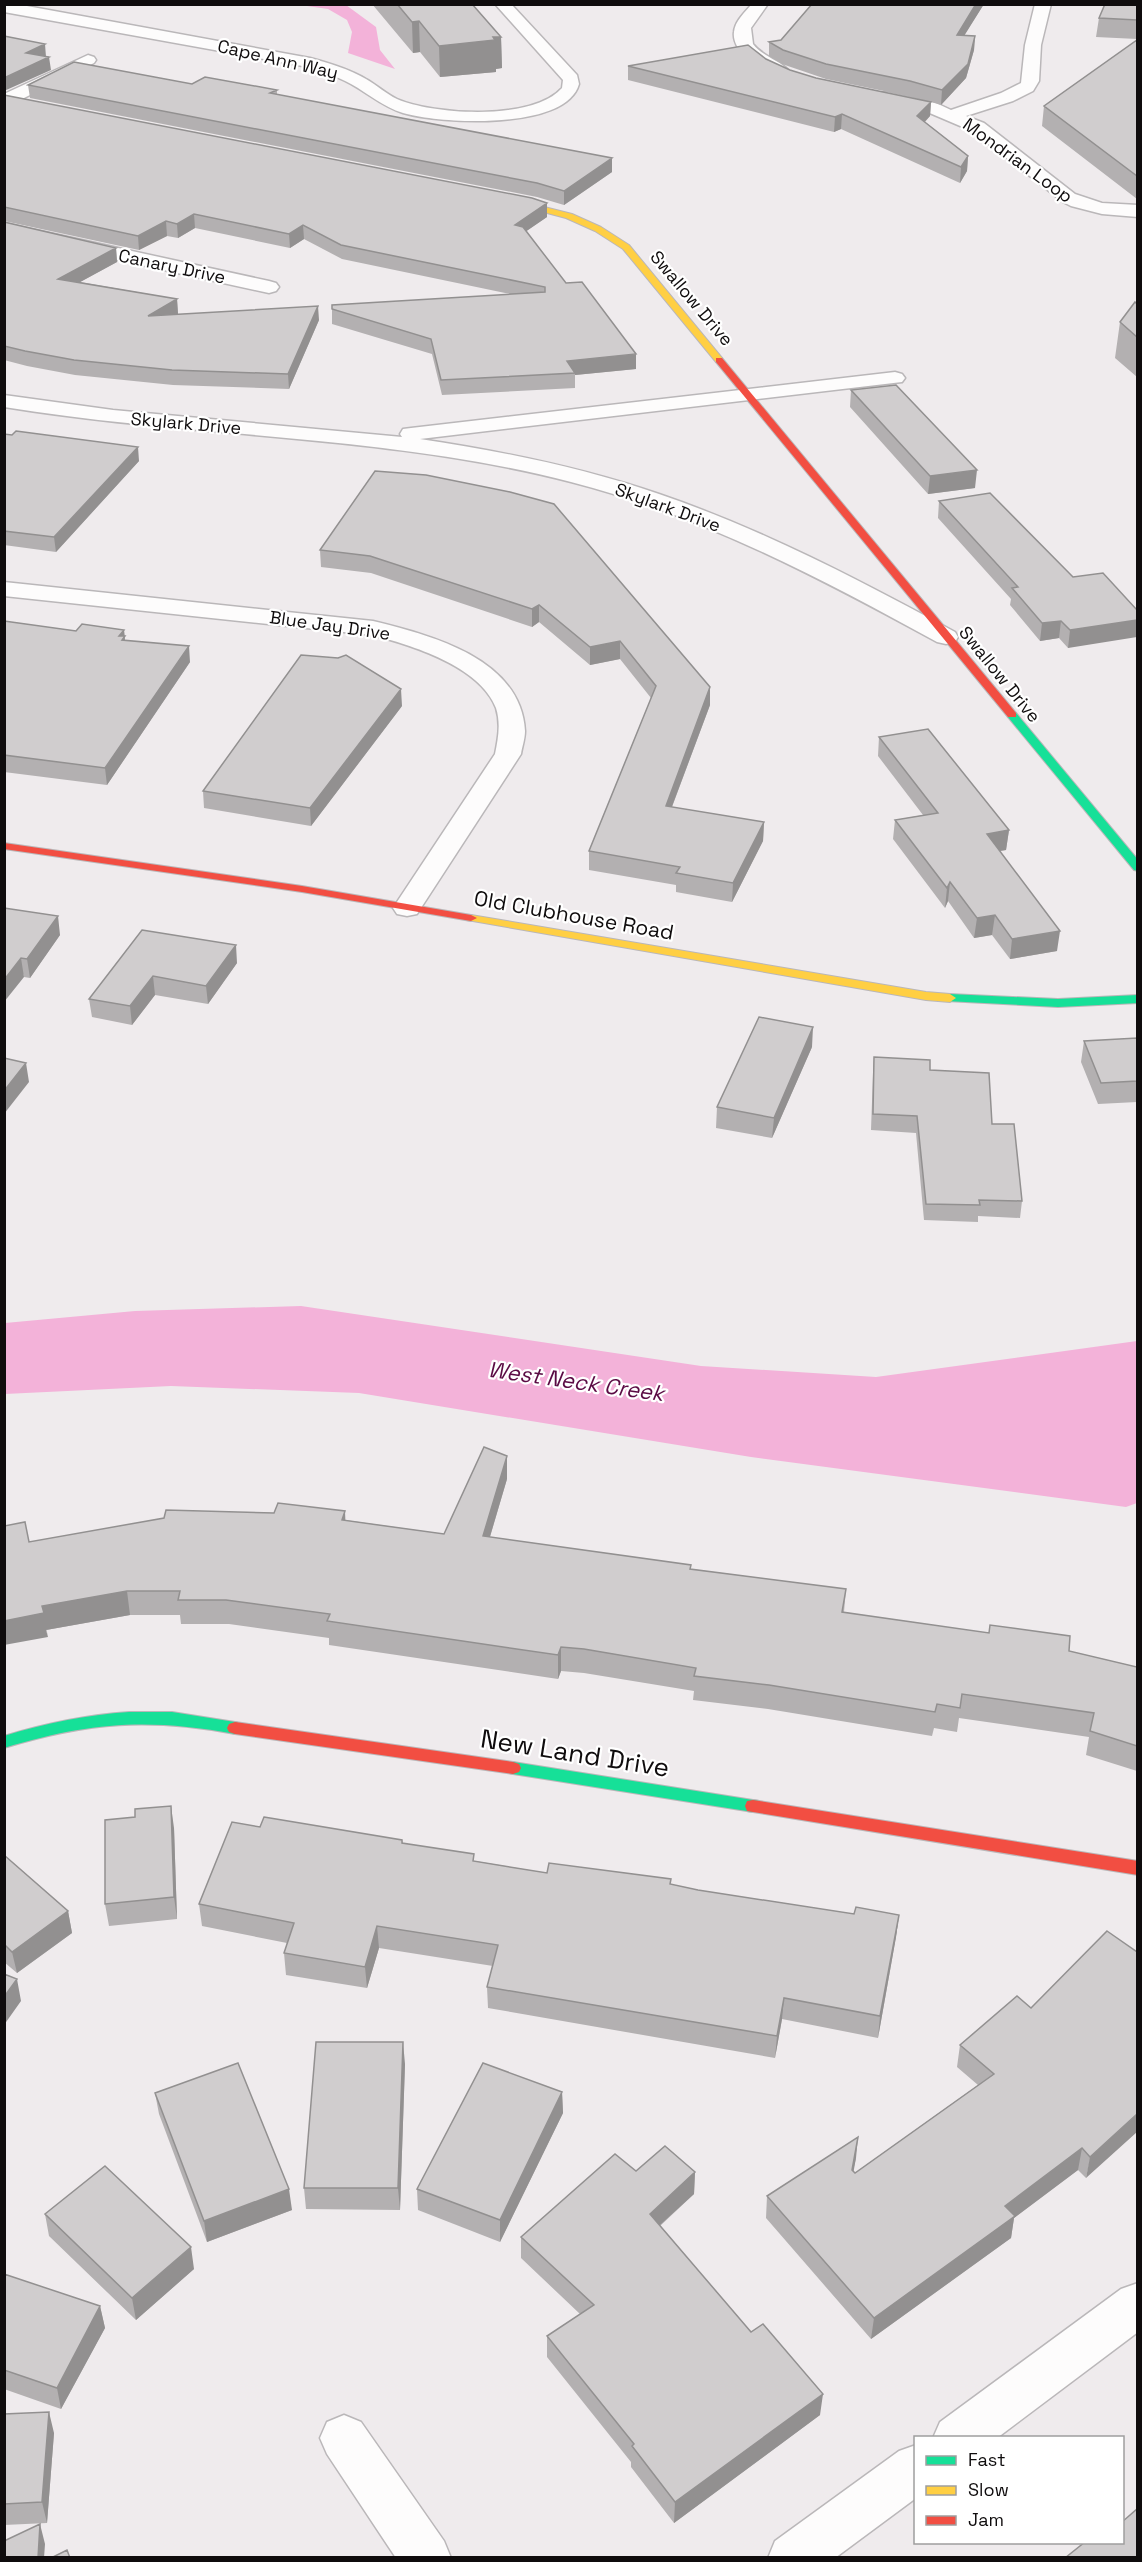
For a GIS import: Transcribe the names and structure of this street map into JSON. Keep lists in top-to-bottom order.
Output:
{
  "streets": {
    "street": [
      "Cape Ann Way",
      "Mondrian Loop",
      "Canary Drive",
      "Swallow Drive",
      "Skylark Drive",
      "Blue Jay Drive",
      "Old Clubhouse Road",
      "New Land Drive"
    ]
  },
  "crossings": [
    ["Swallow Drive", "Skylark Drive"],
    ["Blue Jay Drive", "Old Clubhouse Road"]
  ],
  "water": ["West Neck Creek"],
  "legend": ["Fast", "Slow", "Jam"]
}
